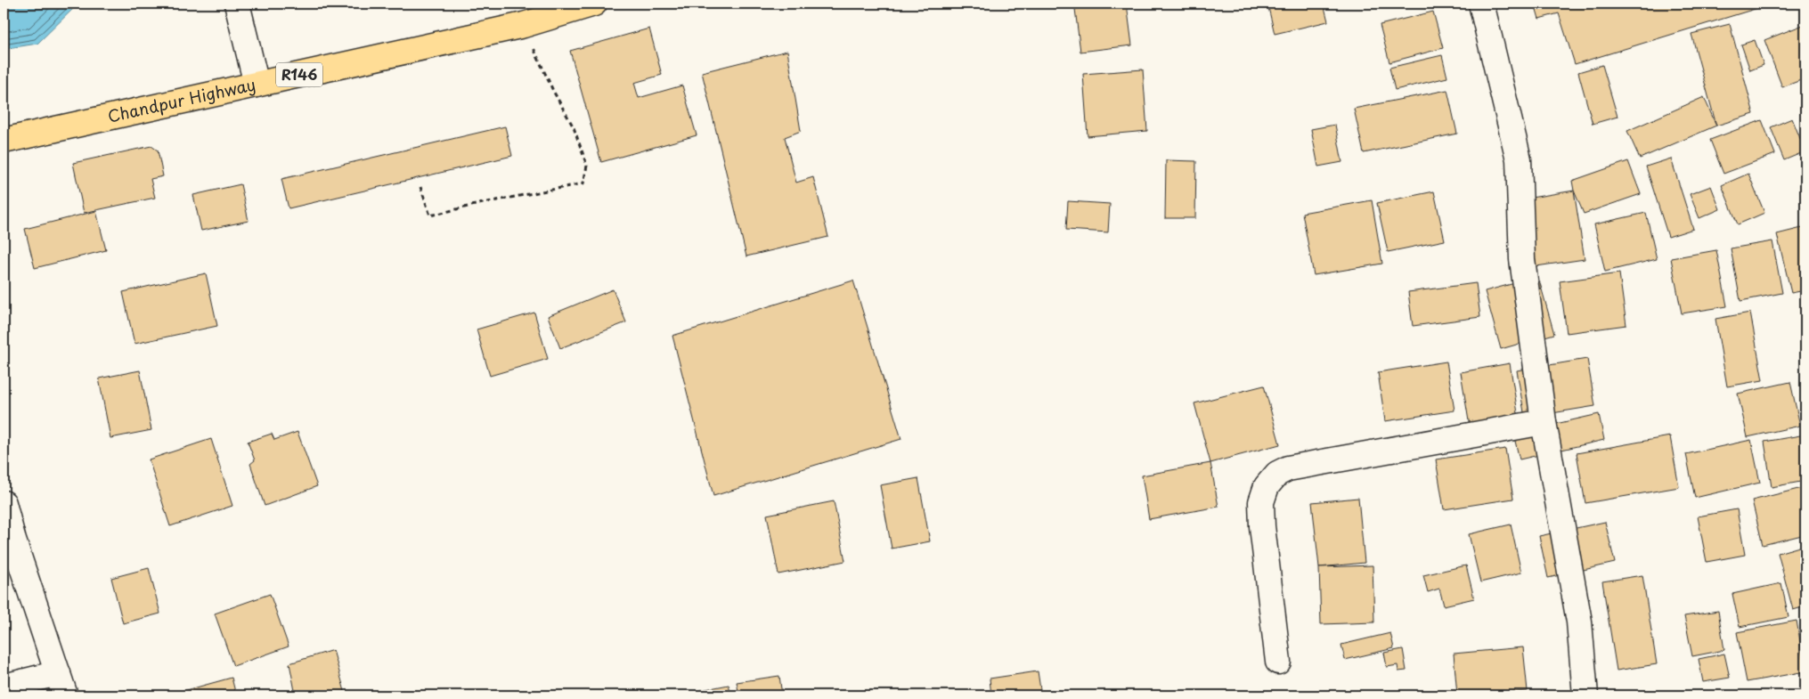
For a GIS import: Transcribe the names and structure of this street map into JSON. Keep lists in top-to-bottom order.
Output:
{
  "streets": {
    "main road": ["R146", "Chandpur Highway"]
  }
}
